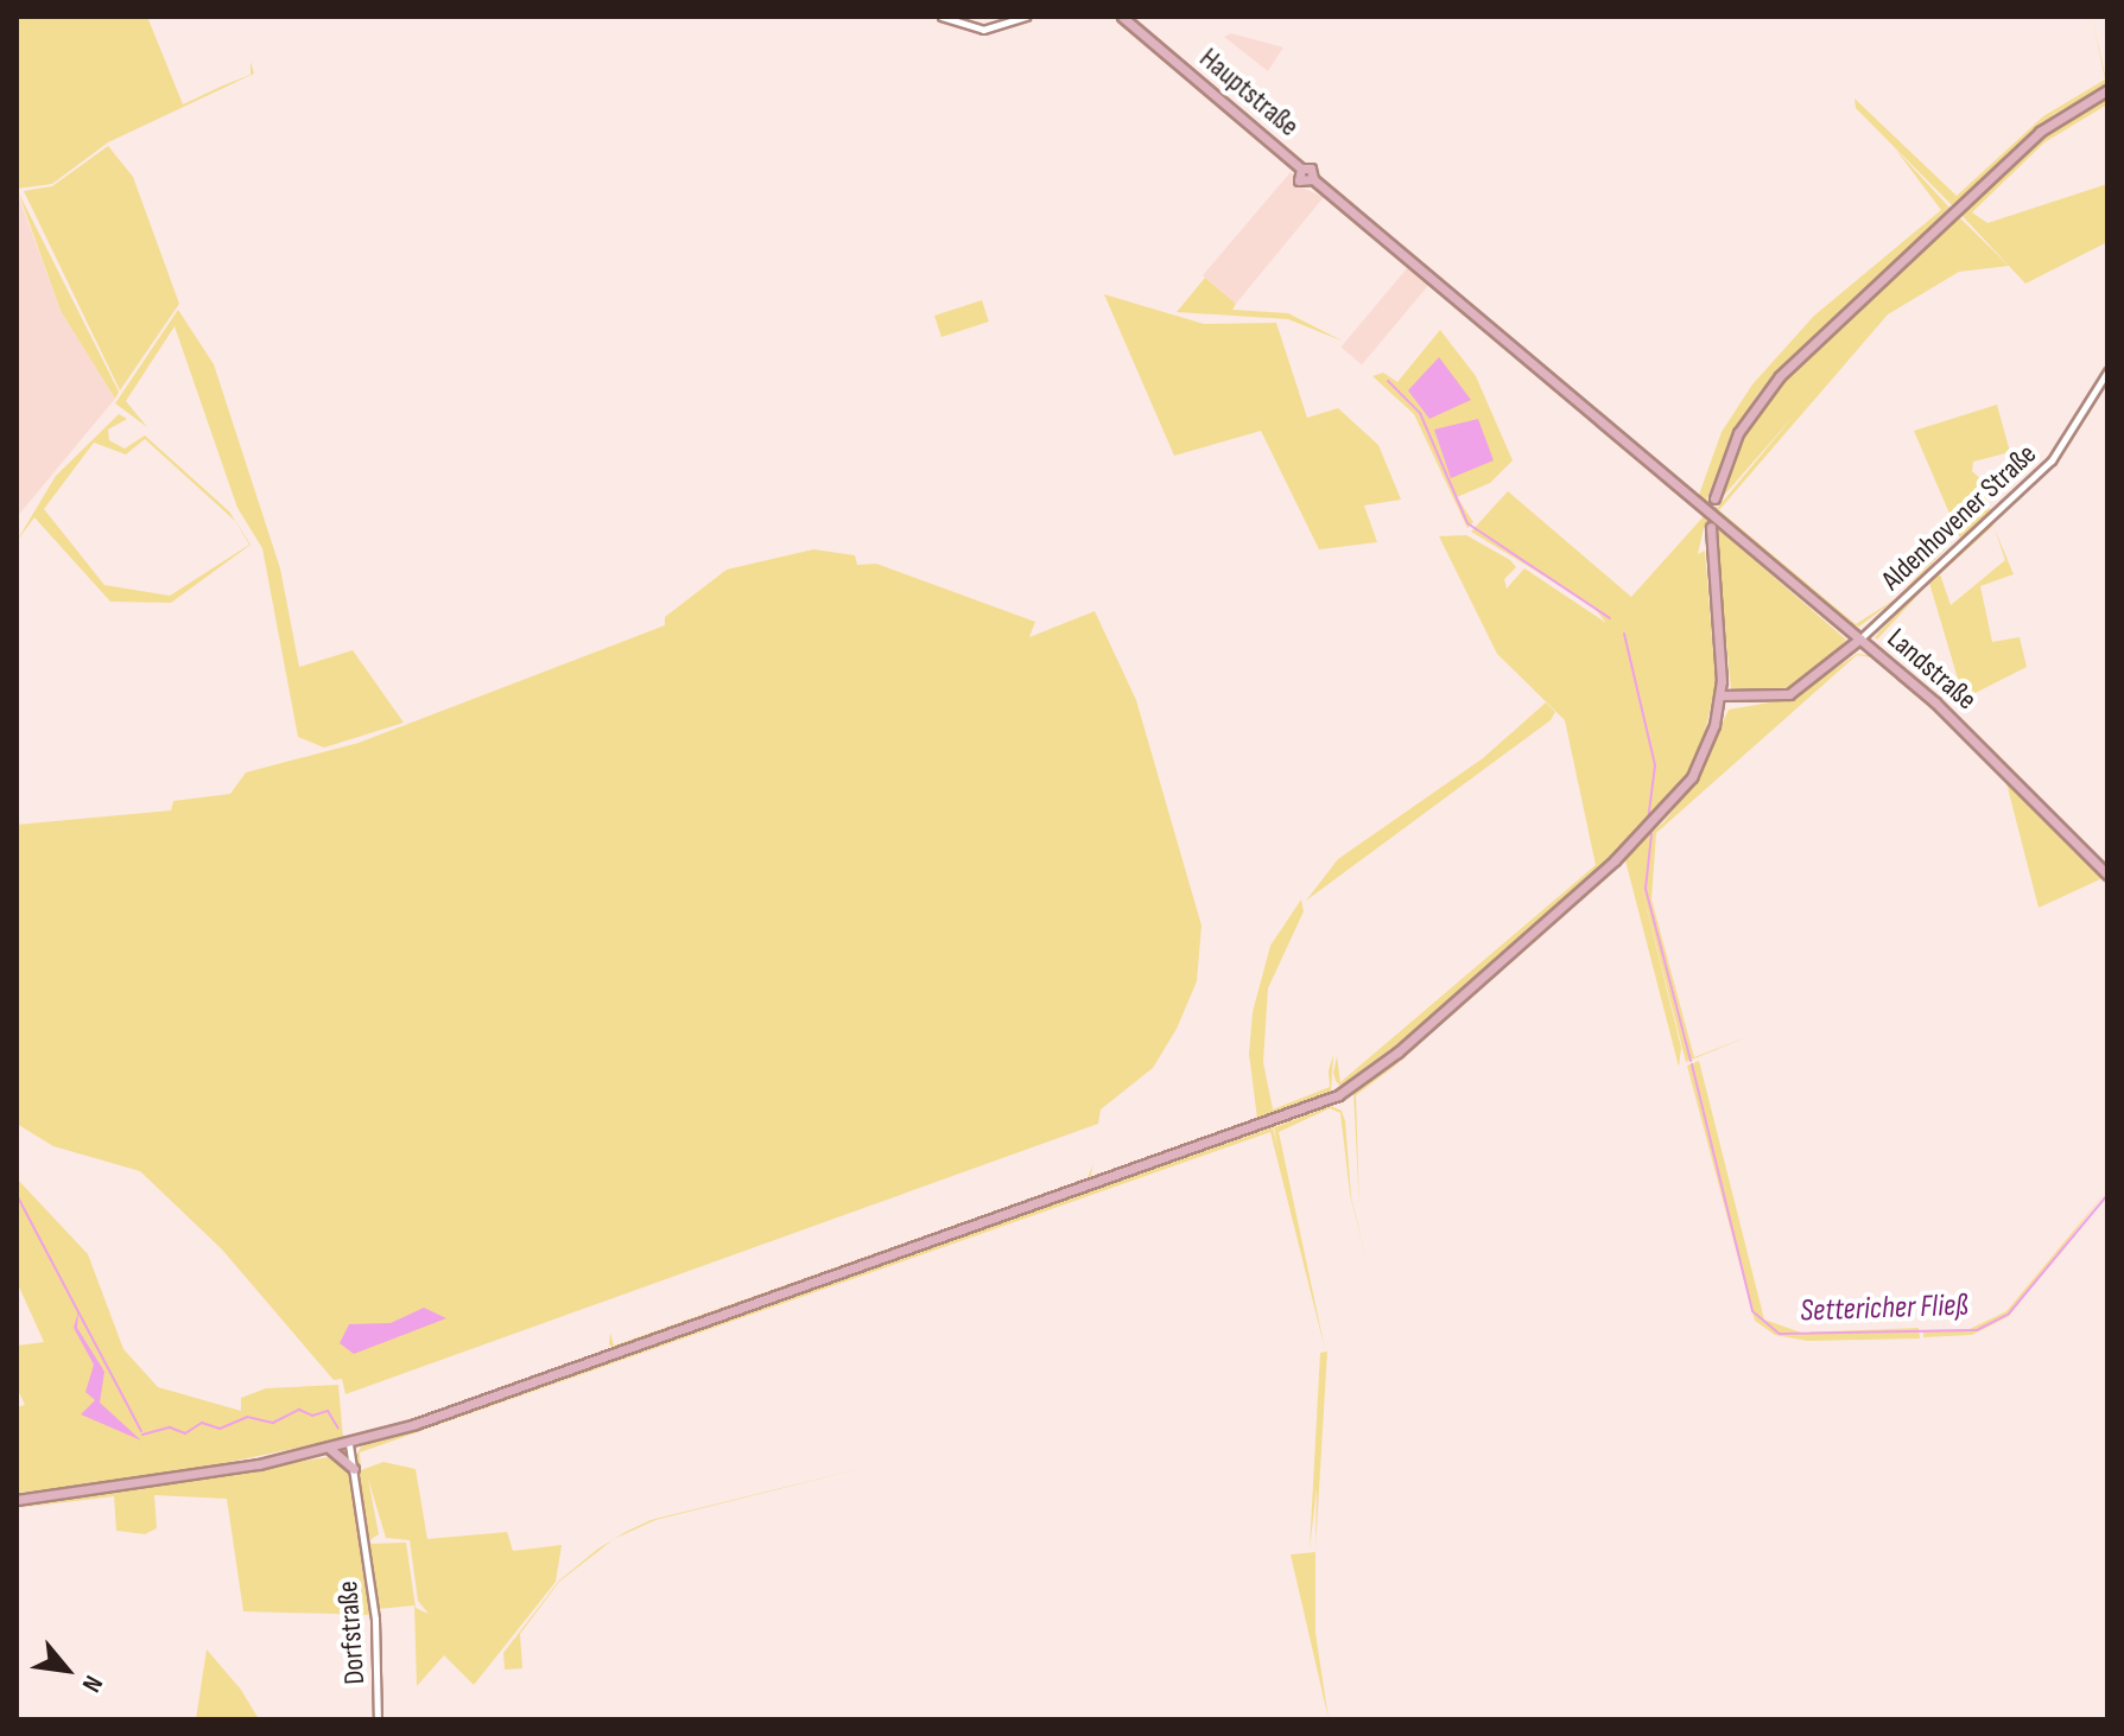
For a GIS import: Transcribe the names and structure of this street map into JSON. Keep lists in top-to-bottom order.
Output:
{
  "streets": {
    "main road": ["Hauptstraße", "Landstraße"],
    "street": ["Aldenhovener Straße", "Dorfstraße"]
  },
  "crossings": [
    ["Hauptstraße", "Landstraße"],
    ["Aldenhovener Straße", "Landstraße"]
  ],
  "water": ["Settericher Fließ"],
  "north": "bottom right"
}
